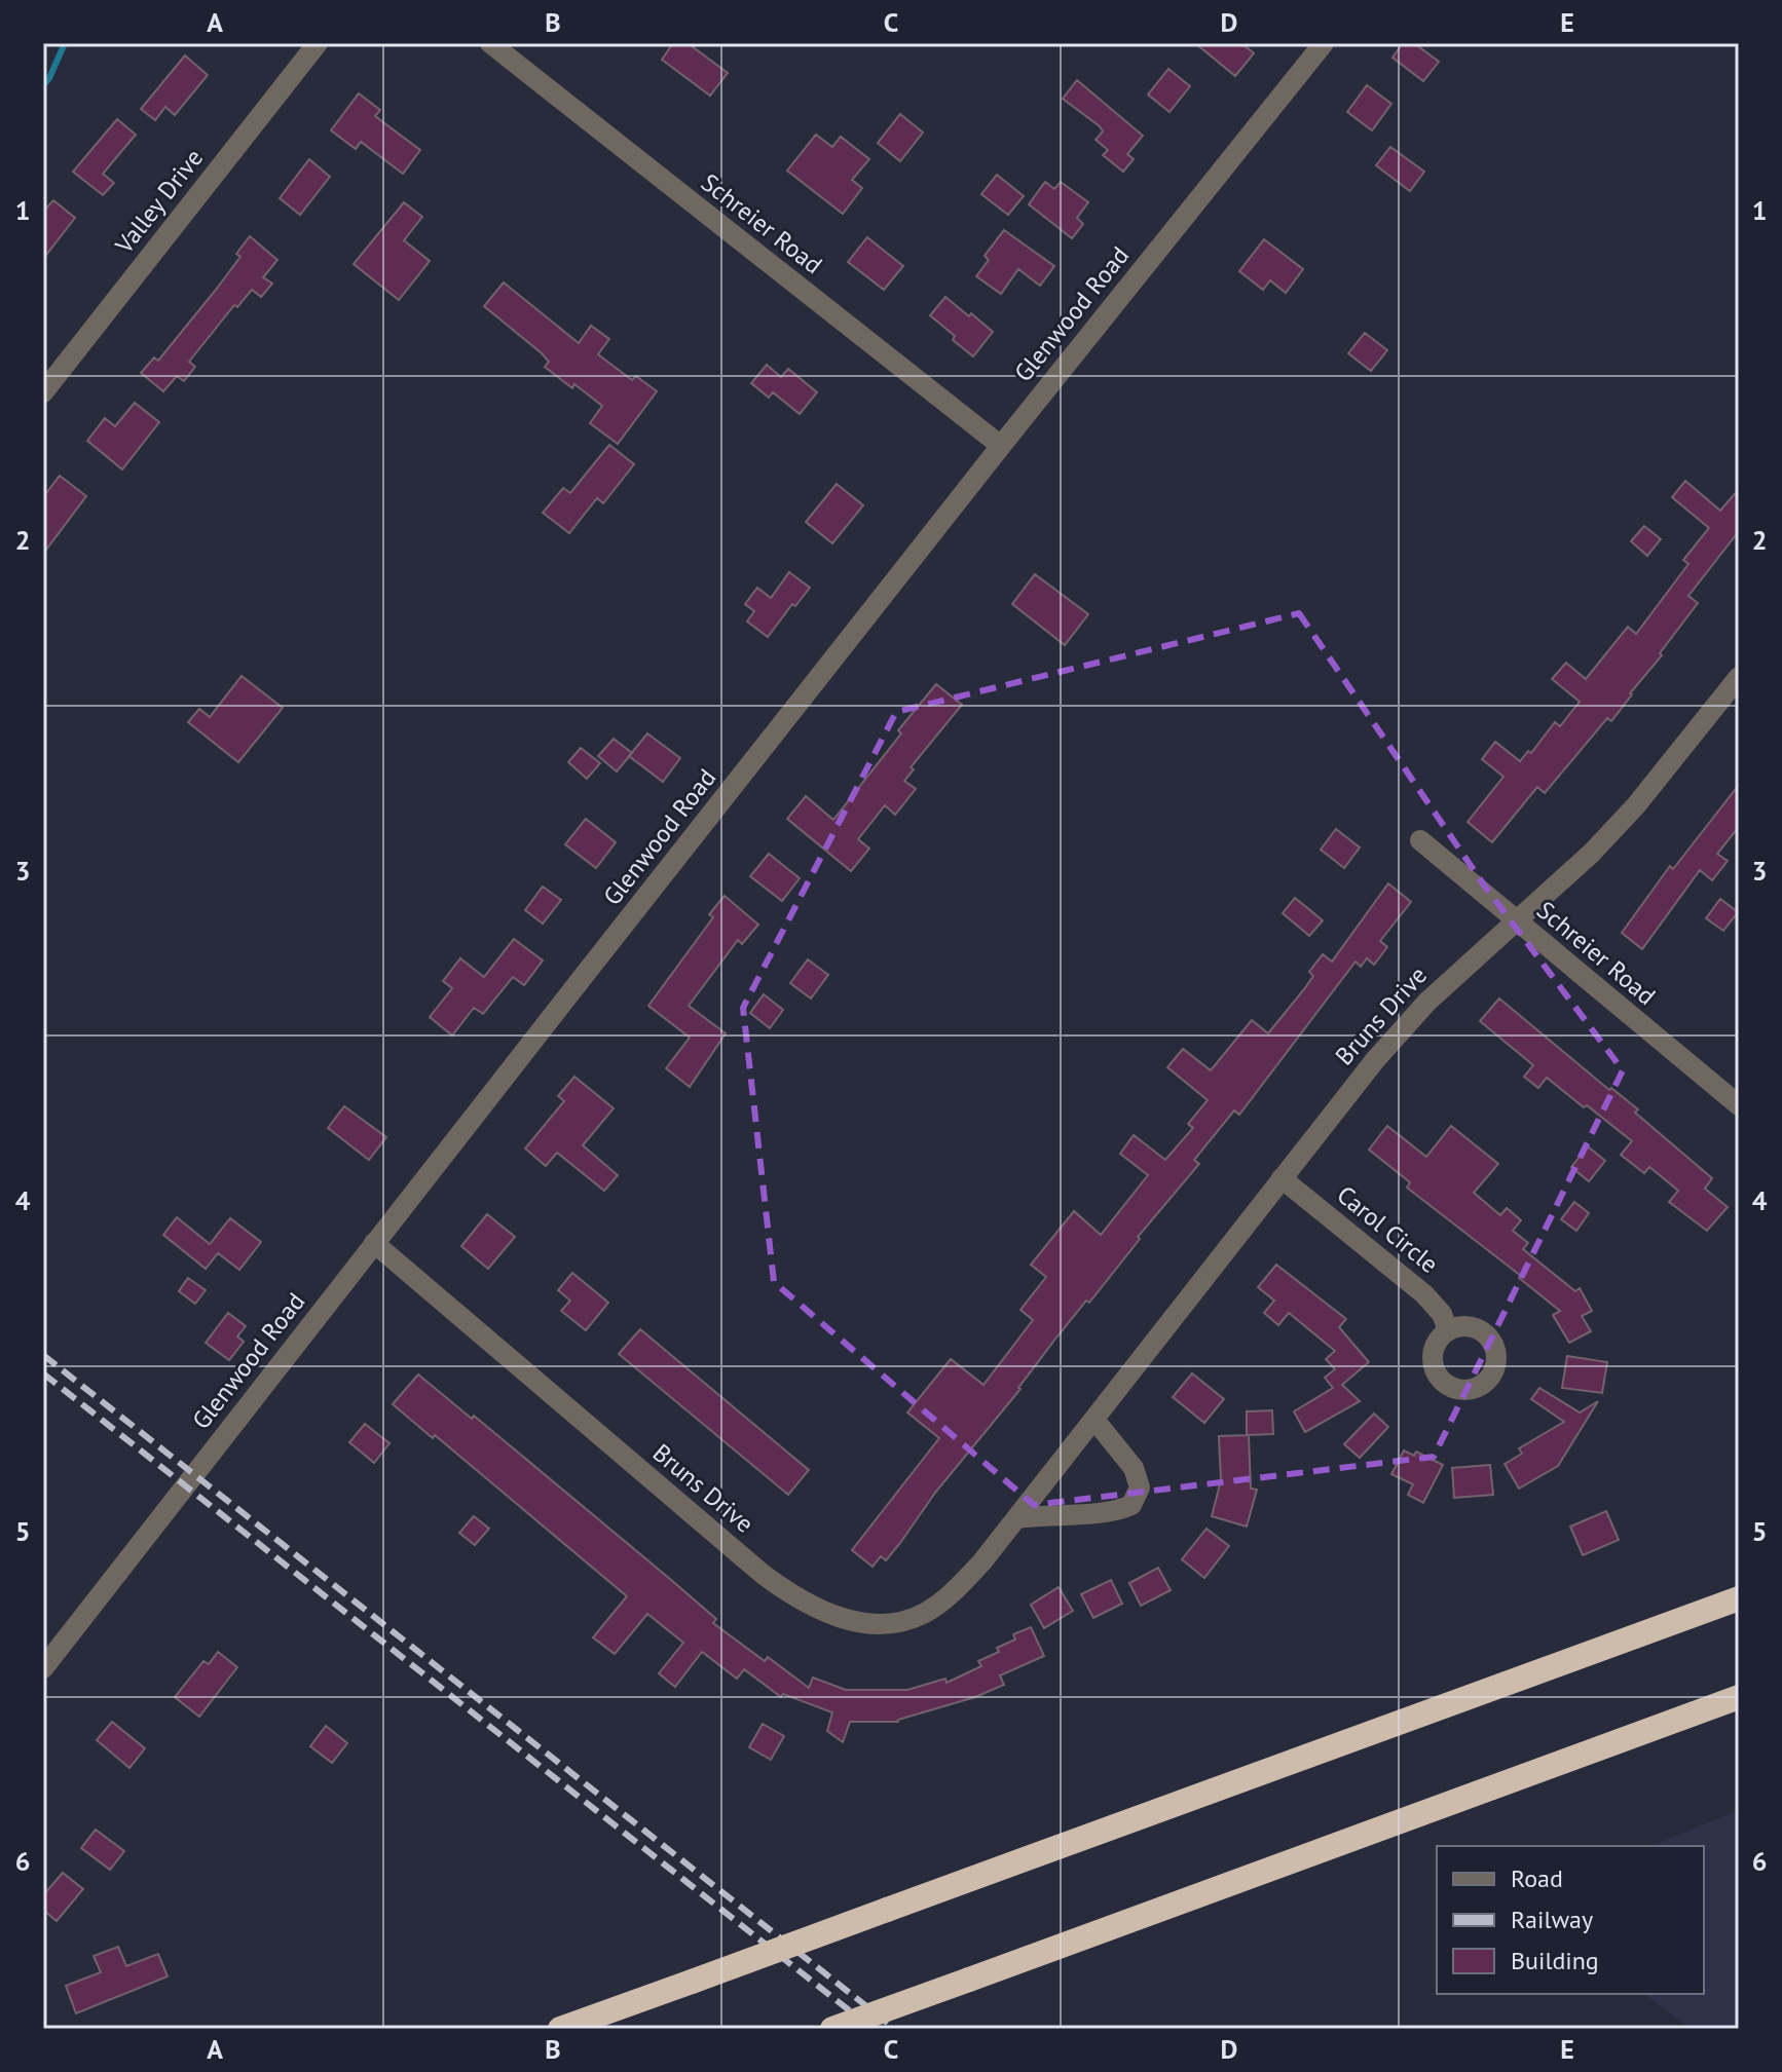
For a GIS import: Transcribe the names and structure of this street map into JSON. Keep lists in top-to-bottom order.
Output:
{
  "streets": {
    "street": [
      "Valley Drive",
      "Schreier Road",
      "Glenwood Road",
      "Bruns Drive",
      "Carol Circle"
    ]
  },
  "crossings": [
    ["Schreier Road", "Glenwood Road"],
    ["Schreier Road", "Bruns Drive"],
    ["Glenwood Road", "Bruns Drive"],
    ["Bruns Drive", "Carol Circle"]
  ],
  "legend": ["Road", "Railway", "Building"],
  "grid": {
    "columns": [
      "A",
      "B",
      "C",
      "D",
      "E"
    ],
    "rows": [
      "1",
      "2",
      "3",
      "4",
      "5",
      "6"
    ]
  }
}
